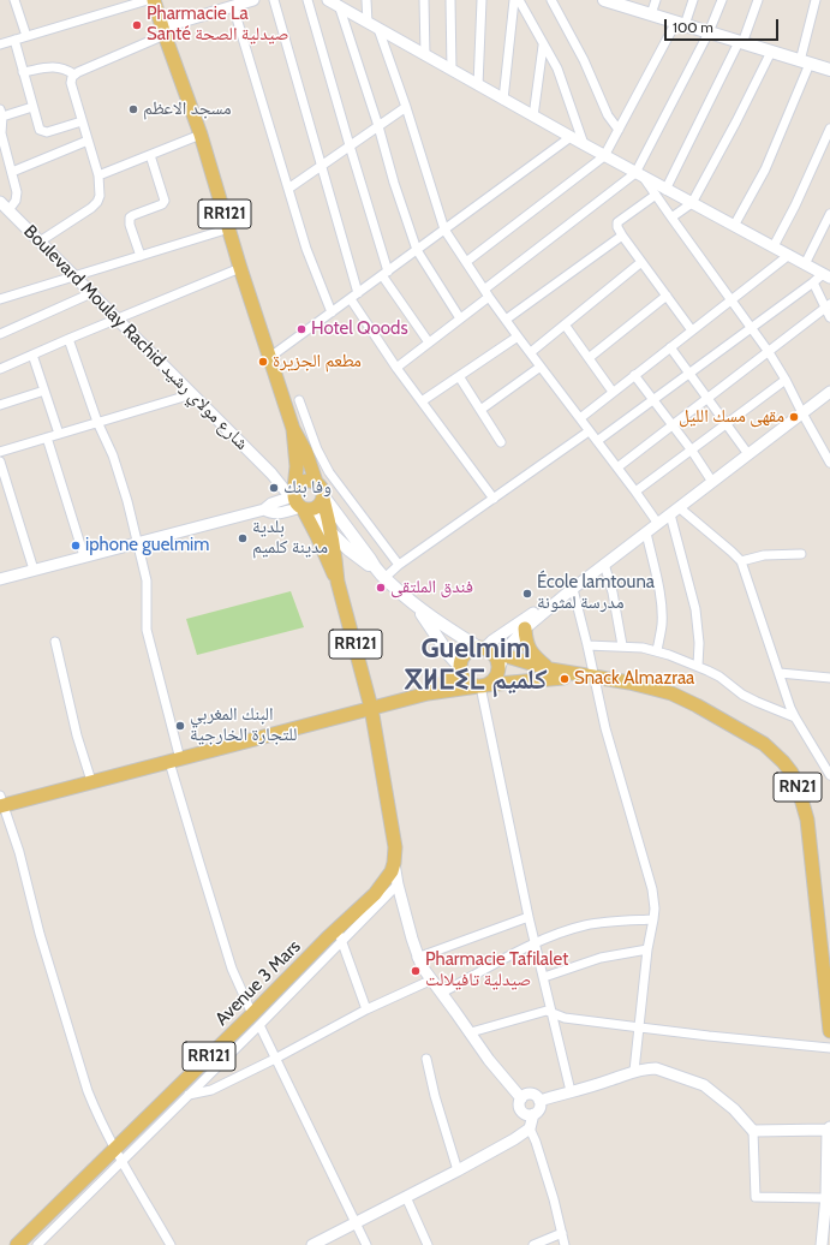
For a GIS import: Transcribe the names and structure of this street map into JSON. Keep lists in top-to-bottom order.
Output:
{
  "streets": {
    "main road": ["RR121", "RN21", "Avenue 3 Mars"],
    "street": ["Boulevard Moulay Rachid شارع مولاي رشيد"]
  },
  "crossings": [
    ["RR121", "Boulevard Moulay Rachid شارع مولاي رشيد"],
    ["RR121", "RN21"],
    ["RR121", "Avenue 3 Mars"]
  ],
  "districts": ["Guelmim ⴳⵍⵎⵉⵎ كلميم"],
  "places": [
    "Pharmacie La Santé صيدلية الصحة",
    "مسجد الاعظم",
    "Hotel Qoods",
    "مطعم الجزيرة",
    "مقهى مسك الليل",
    "وفا بنك",
    "بلدية مدينة كلميم",
    "iphone guelmim",
    "فندق الملتقى",
    "École lamtouna مدرسة لمثونة",
    "Snack Almazraa",
    "البنك المغربي للتجارة الخارجية",
    "Pharmacie Tafilalet صيدلية تافيلالت"
  ],
  "scale_bar": "100 m"
}
